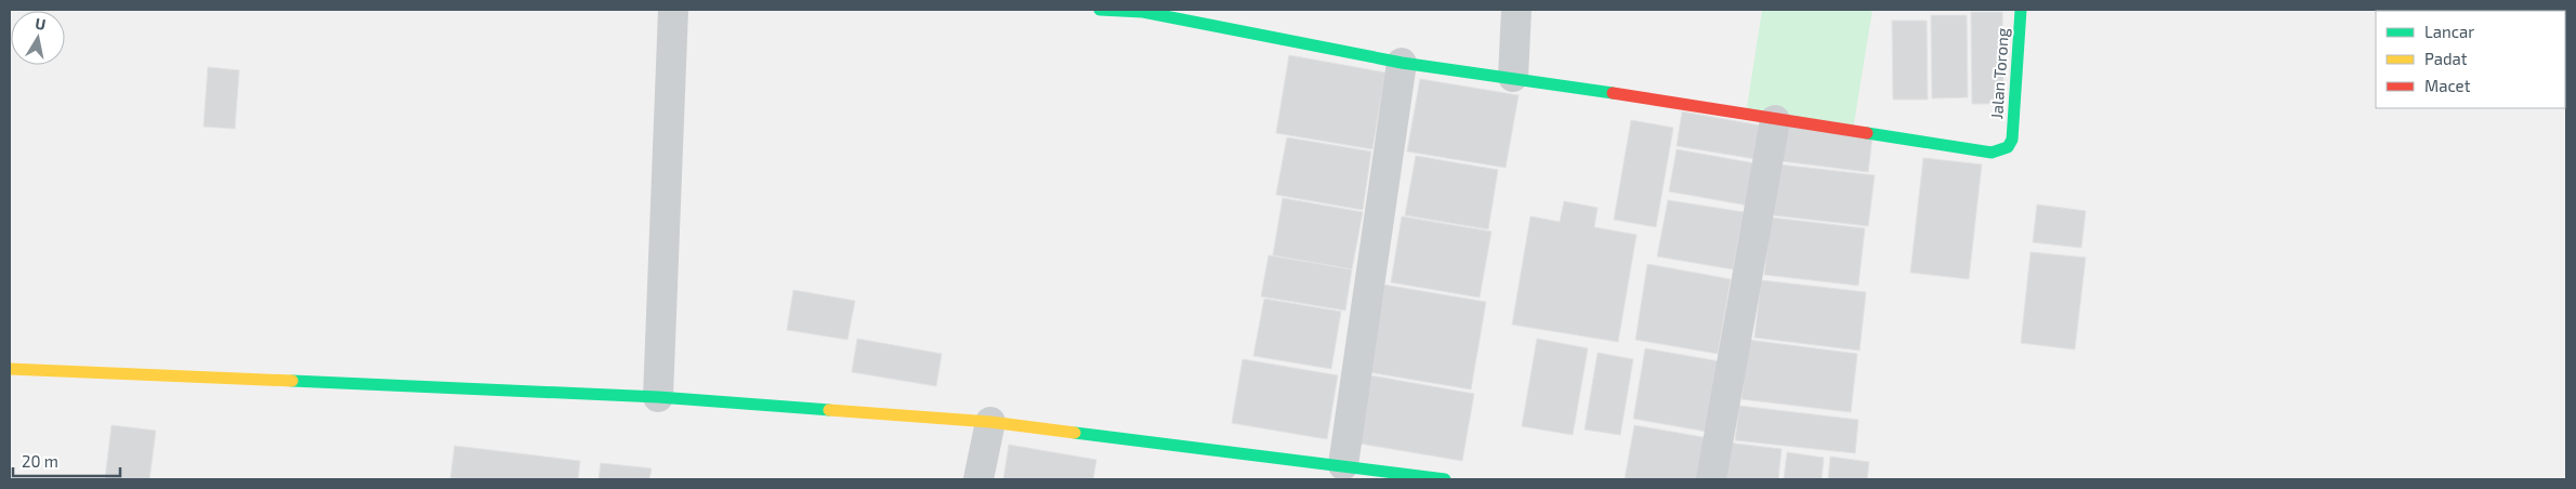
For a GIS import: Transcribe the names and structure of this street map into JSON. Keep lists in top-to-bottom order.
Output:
{
  "streets": {
    "street": ["Jalan Torong"]
  },
  "legend": ["Lancar", "Padat", "Macet"],
  "scale_bar": "20 m",
  "north": "top"
}
